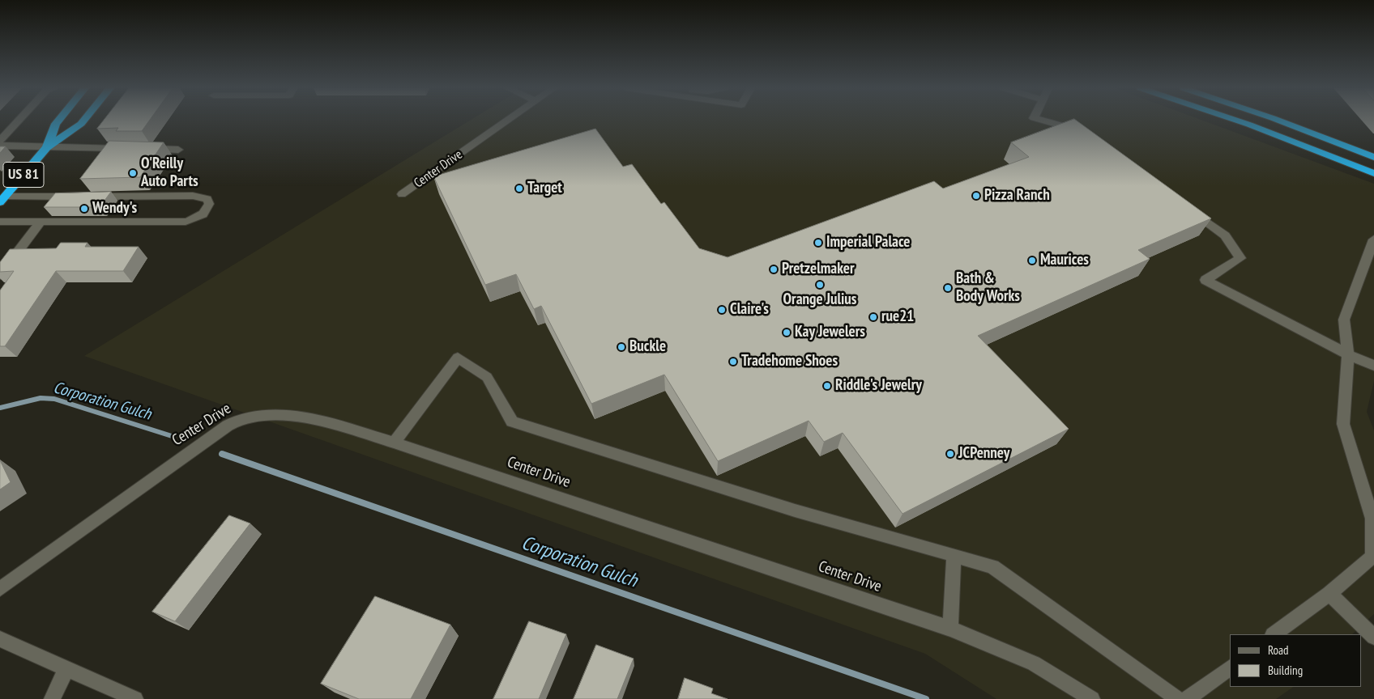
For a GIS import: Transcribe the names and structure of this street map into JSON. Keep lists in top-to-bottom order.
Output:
{
  "streets": {
    "highway": ["US 81"],
    "street": ["Center Drive"]
  },
  "water": ["Corporation Gulch"],
  "places": [
    "O'Reilly Auto Parts",
    "Target",
    "Pizza Ranch",
    "Wendy's",
    "Imperial Palace",
    "Maurices",
    "Pretzelmaker",
    "Orange Julius",
    "Bath & Body Works",
    "Claire's",
    "rue21",
    "Kay Jewelers",
    "Buckle",
    "Tradehome Shoes",
    "Riddle's Jewelry",
    "JCPenney"
  ],
  "legend": ["Road", "Building"]
}
